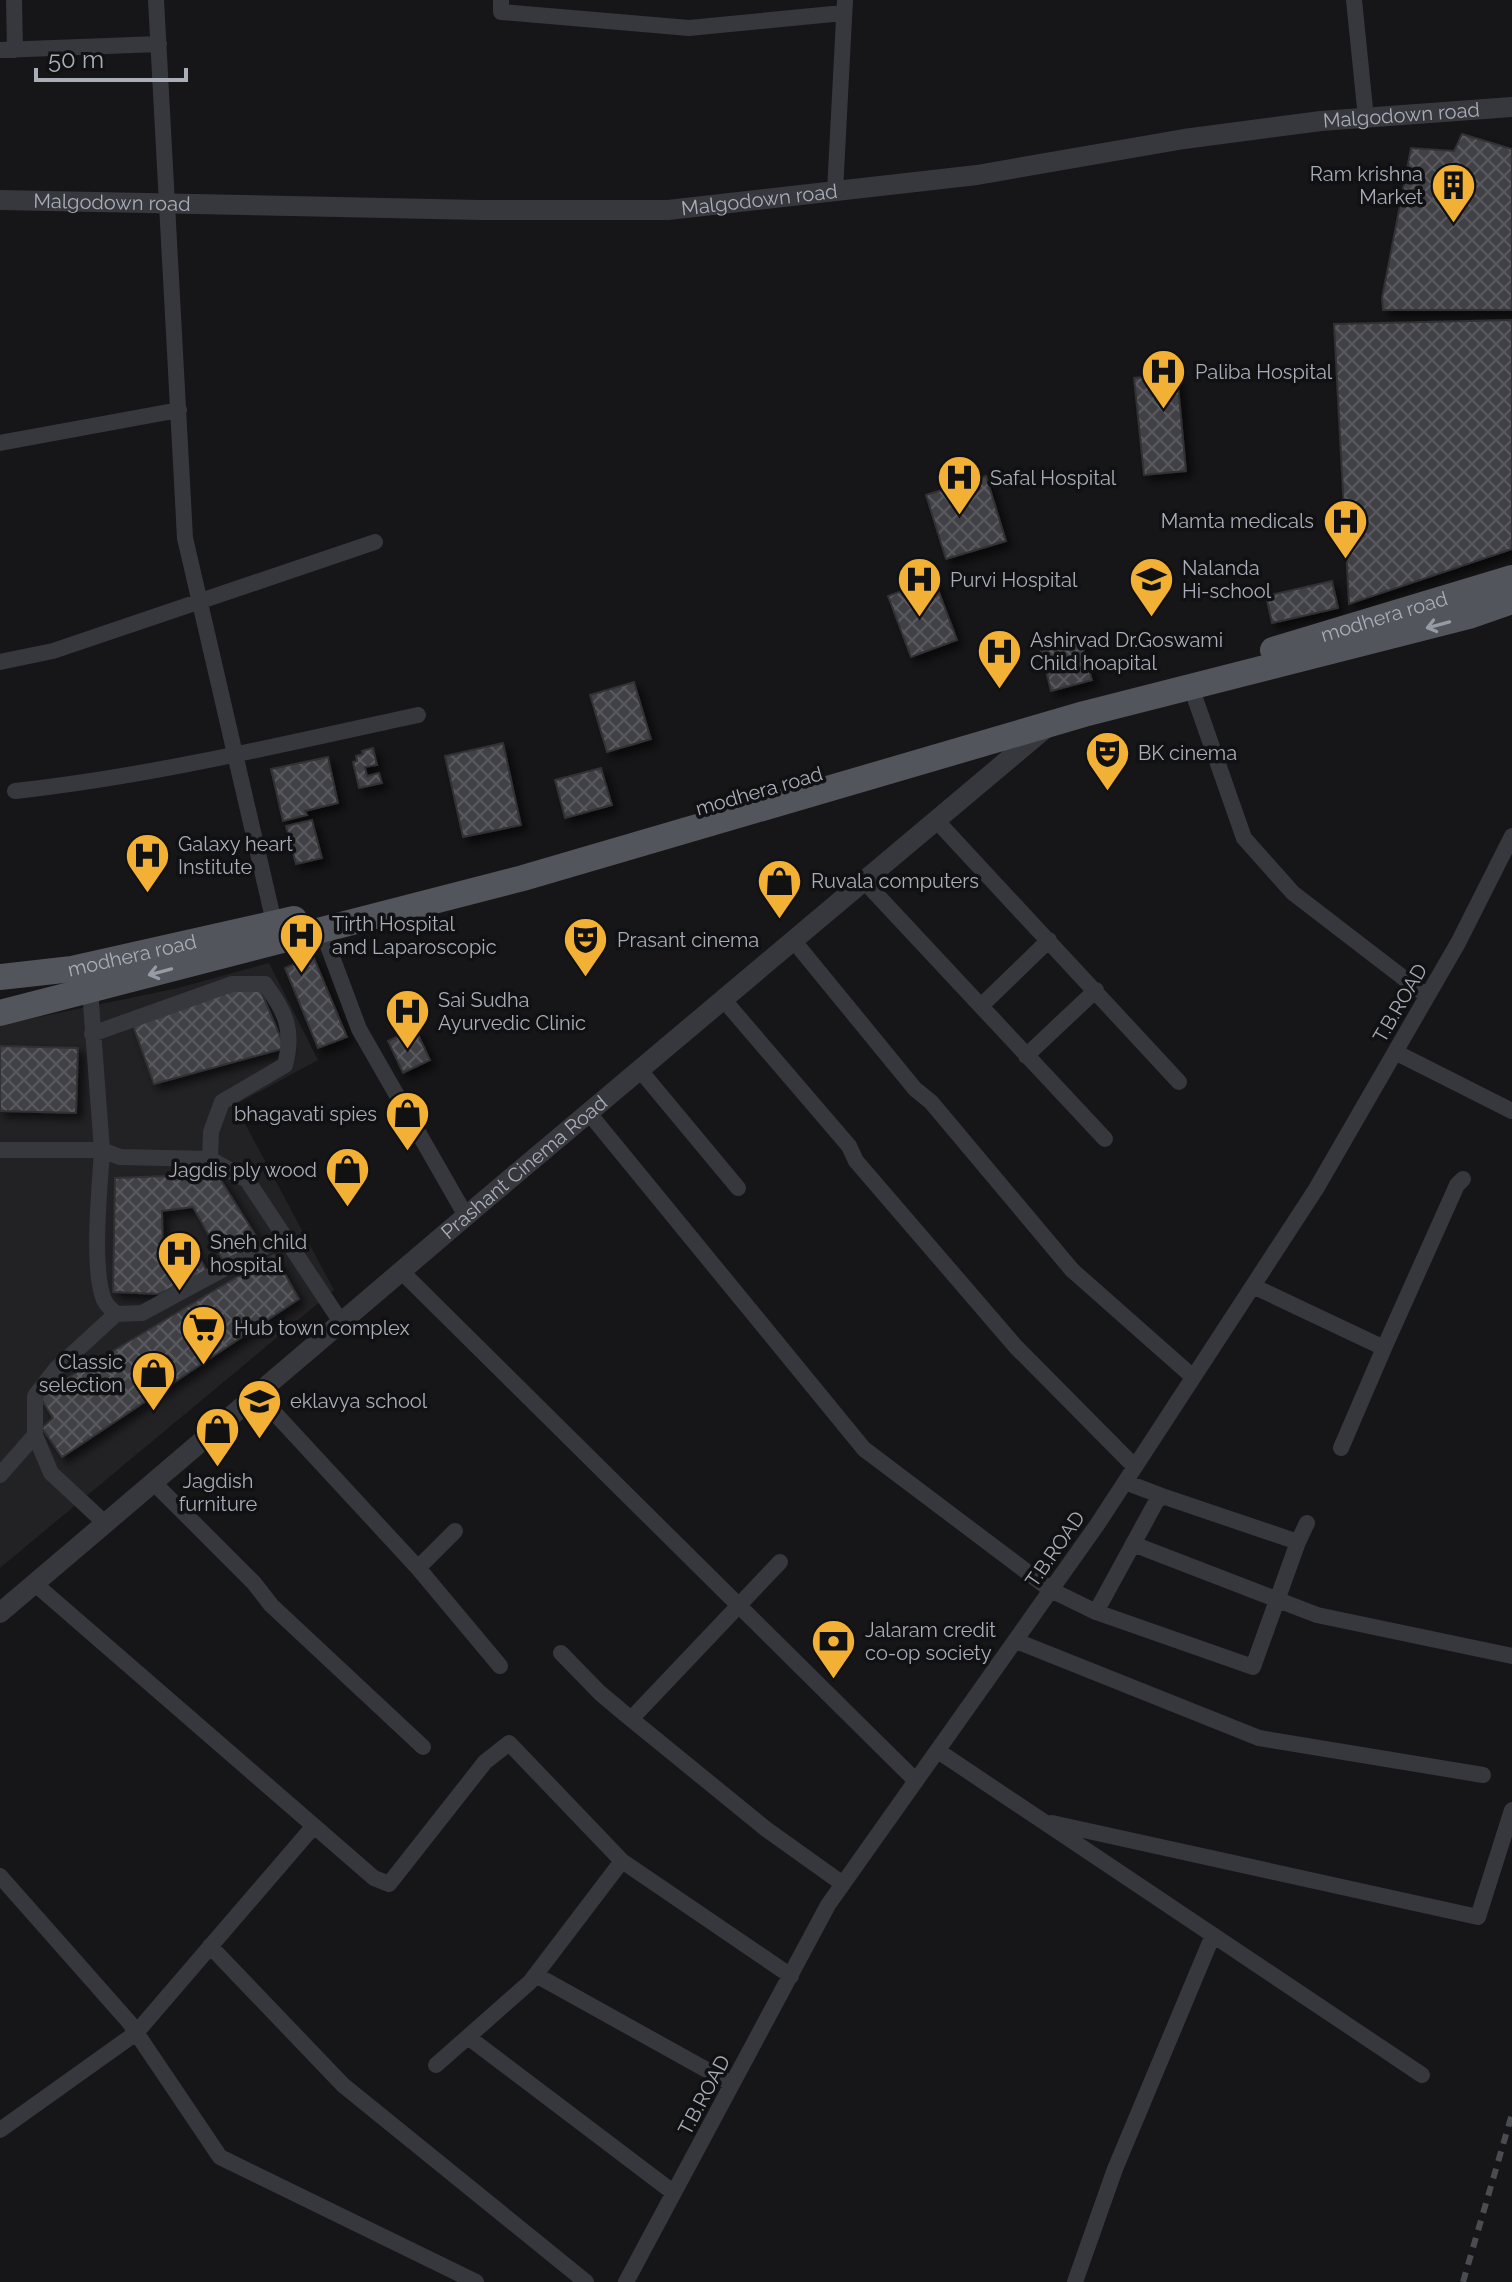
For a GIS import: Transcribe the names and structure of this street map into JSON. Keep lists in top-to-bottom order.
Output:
{
  "streets": {
    "main road": ["modhera road"],
    "street": ["Malgodown road", "T.B.ROAD", "Prashant Cinema Road"]
  },
  "places": {
    "building": ["Ram krishna Market"],
    "hospital": [
      "Paliba Hospital",
      "Safal Hospital",
      "Mamta medicals",
      "Purvi Hospital",
      "Ashirvad Dr.Goswami Child hoapital",
      "Galaxy heart Institute",
      "Tirth Hospital and Laparoscopic",
      "Sai Sudha Ayurvedic Clinic",
      "Sneh child hospital"
    ],
    "school or university": ["Nalanda Hi-school", "eklavya school"],
    "theatre": ["BK cinema", "Prasant cinema"],
    "shop": [
      "Ruvala computers",
      "bhagavati spies",
      "Jagdis ply wood",
      "Classic selection",
      "Jagdish furniture"
    ],
    "supermarket": ["Hub town complex"],
    "bank": ["Jalaram credit co-op society"]
  },
  "scale_bar": "50 m"
}
